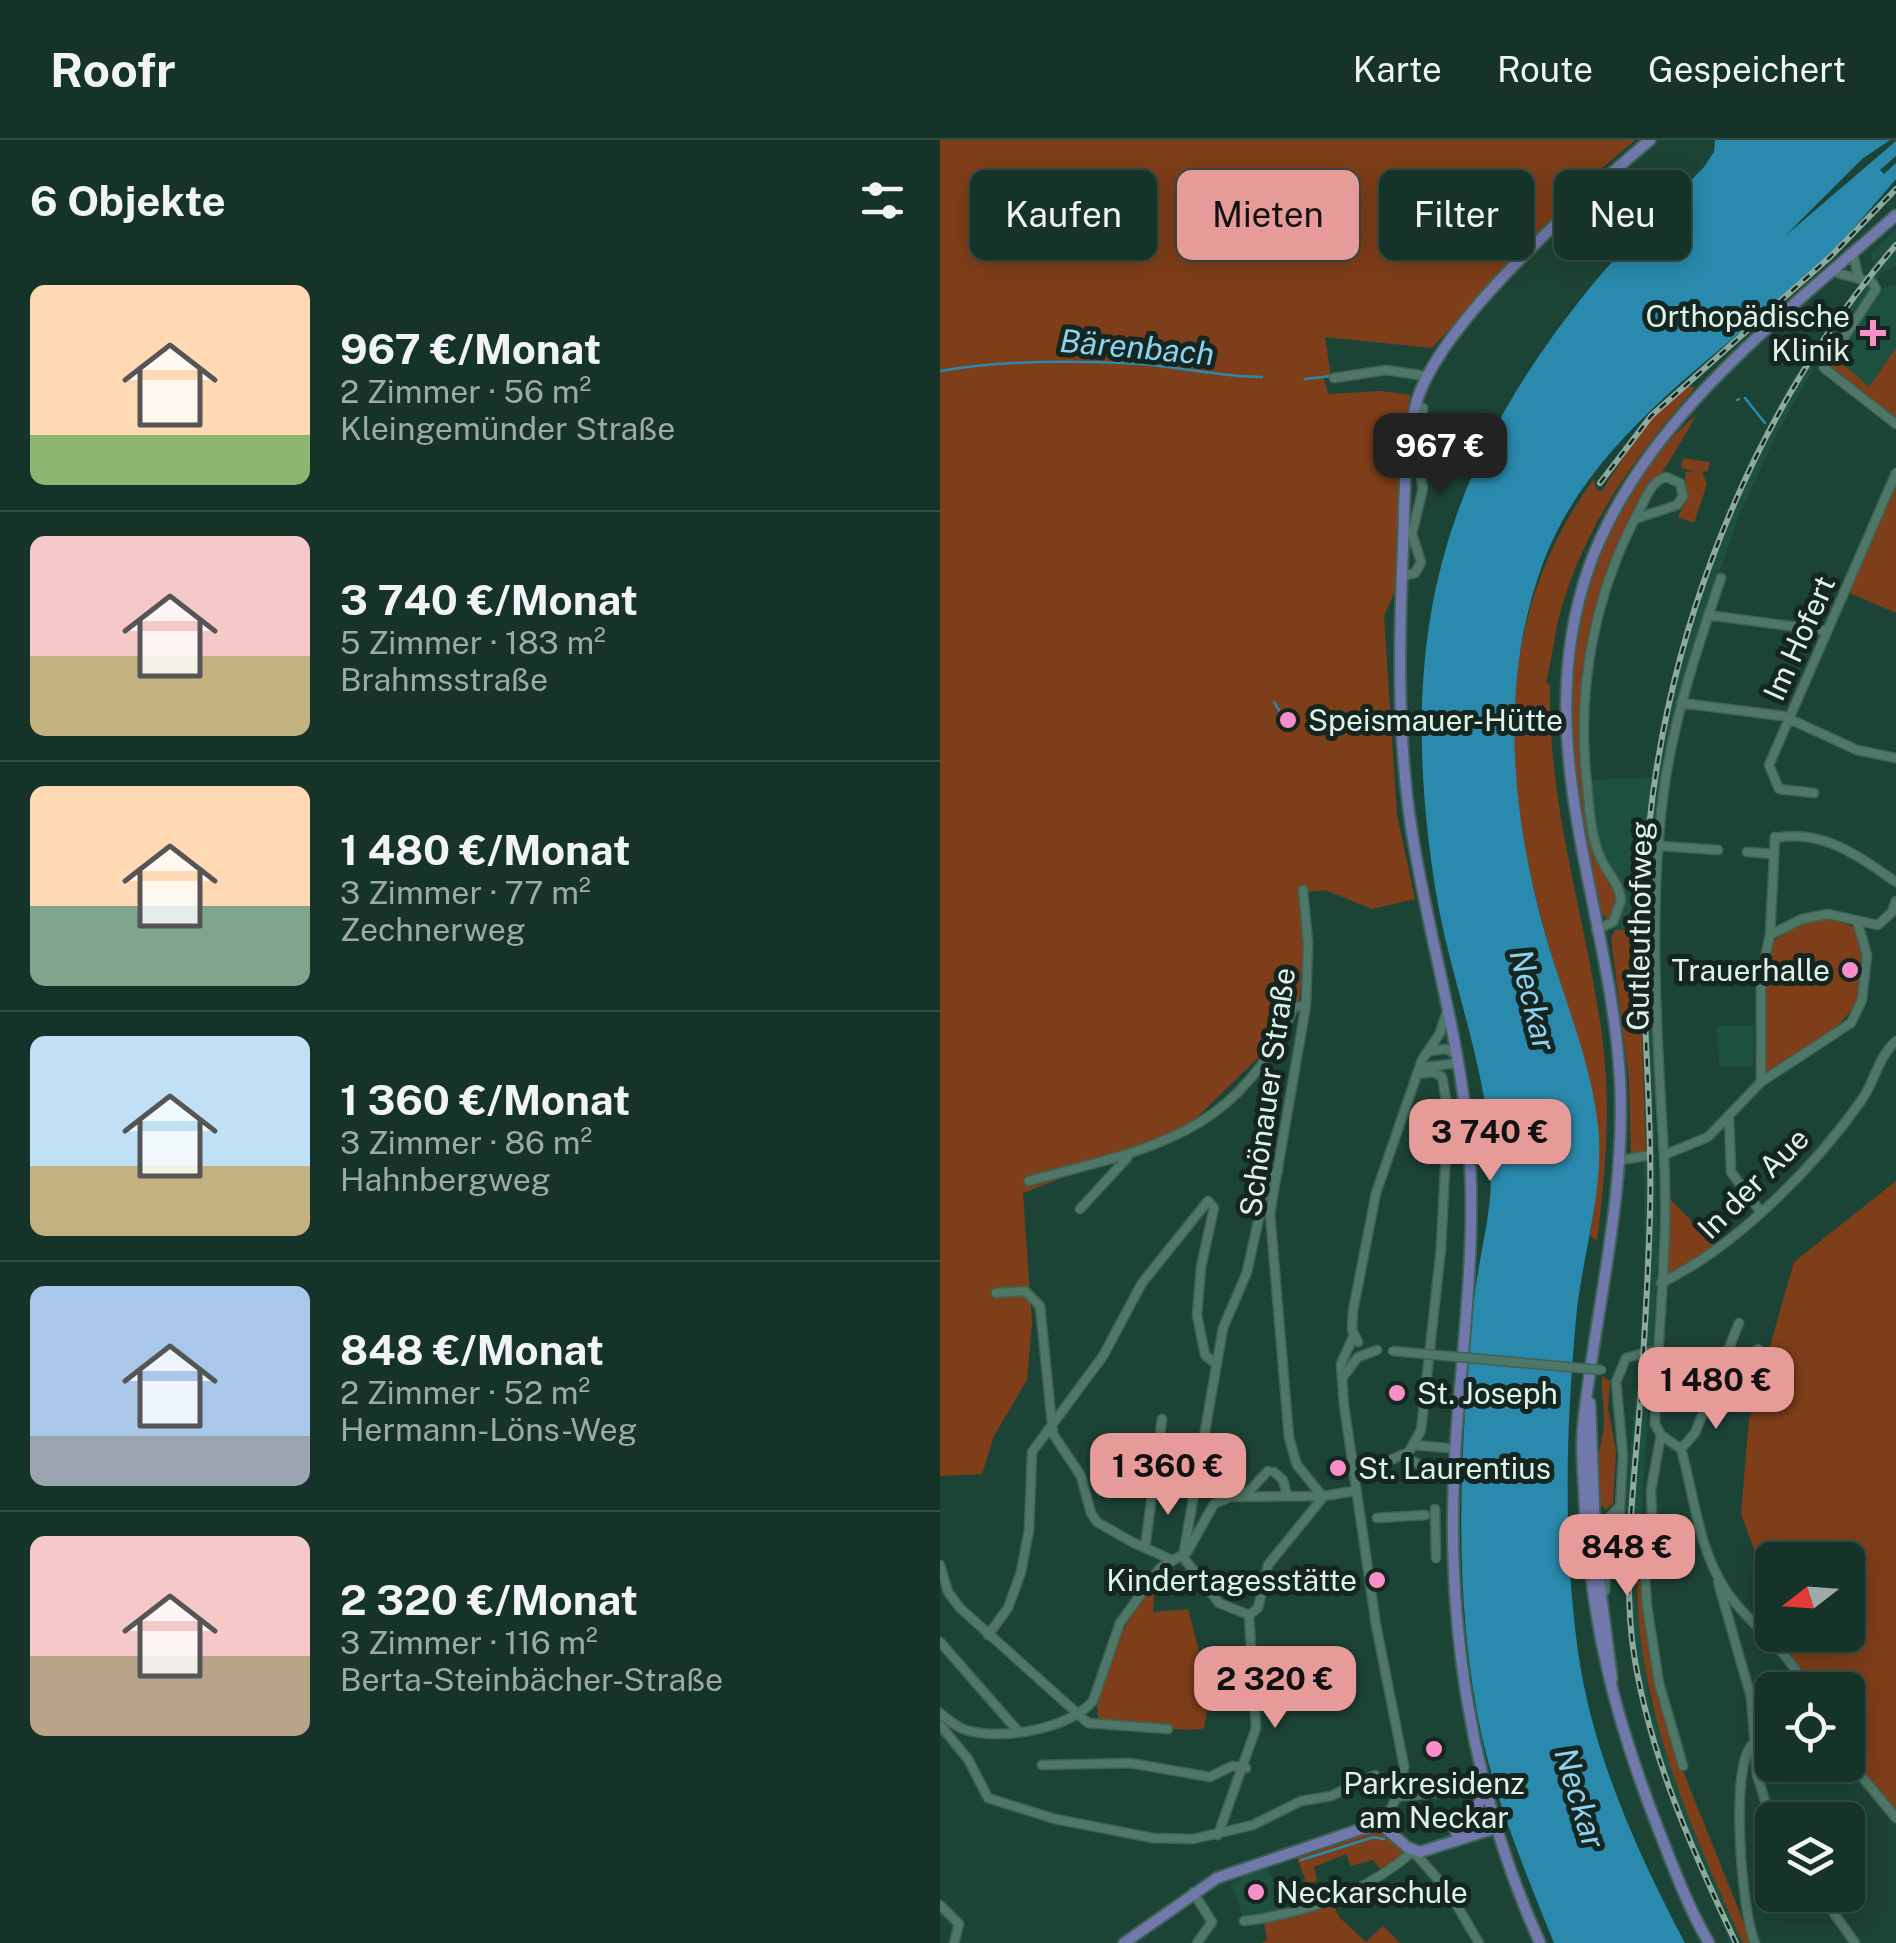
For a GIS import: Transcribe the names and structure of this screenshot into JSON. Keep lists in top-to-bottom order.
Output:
{
  "streets": {
    "street": [
      "Im Hofert",
      "Gutleuthofweg",
      "Schönauer Straße",
      "In der Aue"
    ]
  },
  "crossings": [
    ["Gutleuthofweg", "In der Aue"]
  ],
  "water": ["Bärenbach", "Neckar"],
  "places": {
    "health": ["Orthopädische Klinik"],
    "other": [
      "Speismauer-Hütte",
      "Trauerhalle",
      "St. Joseph",
      "St. Laurentius",
      "Kindertagesstätte",
      "Parkresidenz am Neckar",
      "Neckarschule"
    ]
  },
  "north": "left",
  "page": {
    "header": "Roofr",
    "nav": ["Karte", "Route", "Gespeichert"],
    "heading": "6 Objekte",
    "chip": [
      "Kaufen",
      "Mieten",
      "Filter",
      "Neu"
    ],
    "list": [
      {
        "name": "967 €/Monat",
        "note": "2 Zimmer · 56 m² · Kleingemünder Straße"
      },
      {
        "name": "3 740 €/Monat",
        "note": "5 Zimmer · 183 m² · Brahmsstraße"
      },
      {
        "name": "1 480 €/Monat",
        "note": "3 Zimmer · 77 m² · Zechnerweg"
      },
      {
        "name": "1 360 €/Monat",
        "note": "3 Zimmer · 86 m² · Hahnbergweg"
      },
      {
        "name": "848 €/Monat",
        "note": "2 Zimmer · 52 m² · Hermann-Löns-Weg"
      },
      {
        "name": "2 320 €/Monat",
        "note": "3 Zimmer · 116 m² · Berta-Steinbächer-Straße"
      }
    ],
    "price": [
      "967 €",
      "3 740 €",
      "1 480 €",
      "1 360 €",
      "848 €",
      "2 320 €"
    ]
  }
}
